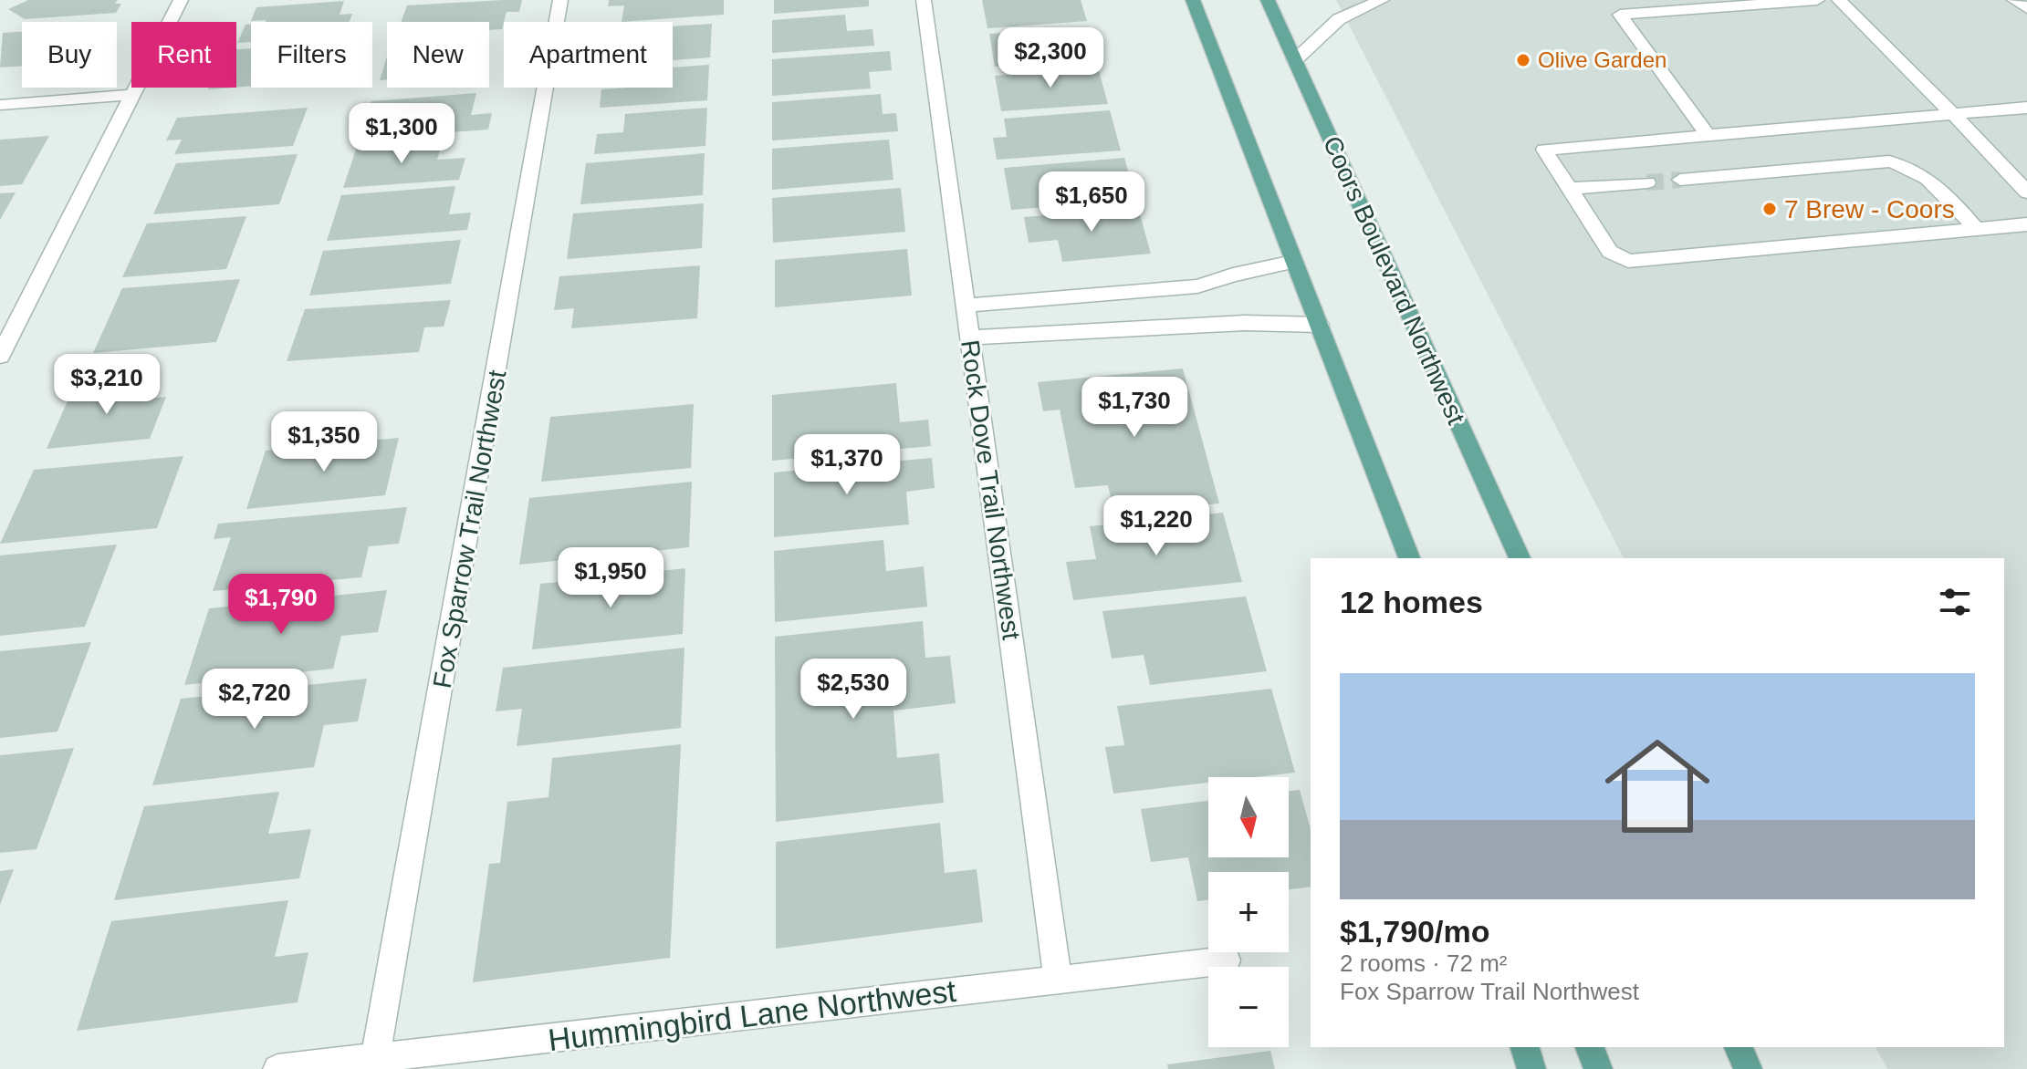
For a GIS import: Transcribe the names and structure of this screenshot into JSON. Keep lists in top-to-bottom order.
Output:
{
  "streets": {
    "main road": ["Coors Boulevard Northwest"],
    "street": ["Rock Dove Trail Northwest", "Fox Sparrow Trail Northwest", "Hummingbird Lane Northwest"]
  },
  "crossings": [
    ["Rock Dove Trail Northwest", "Hummingbird Lane Northwest"],
    ["Fox Sparrow Trail Northwest", "Hummingbird Lane Northwest"]
  ],
  "places": ["Olive Garden", "7 Brew - Coors"],
  "north": "bottom",
  "page": {
    "chip": [
      "Buy",
      "Rent",
      "Filters",
      "New",
      "Apartment"
    ],
    "price": [
      "$2,300",
      "$1,300",
      "$1,650",
      "$3,210",
      "$1,730",
      "$1,350",
      "$1,370",
      "$1,220",
      "$1,950",
      "$1,790",
      "$2,530",
      "$2,720"
    ],
    "heading": "12 homes",
    "list": [
      {
        "name": "$1,790/mo",
        "note": "2 rooms · 72 m² · Fox Sparrow Trail Northwest"
      }
    ],
    "map_buttons": ["+", "−"]
  }
}
